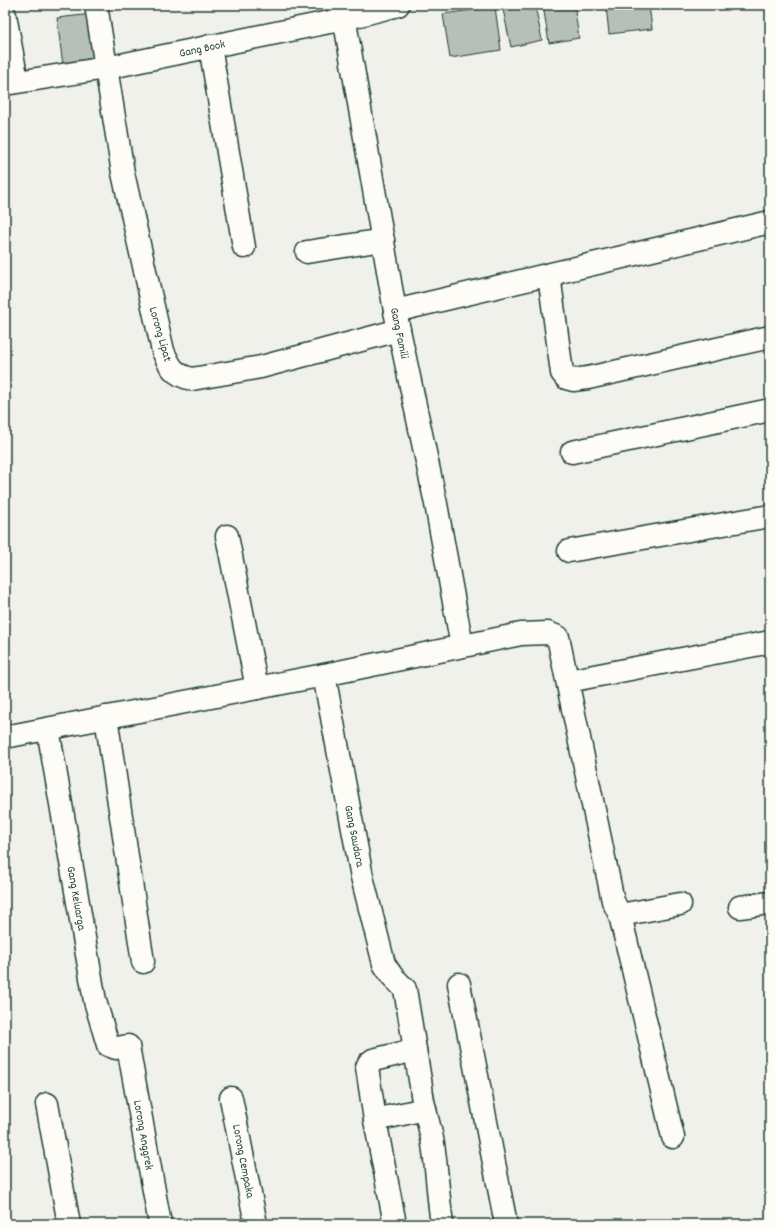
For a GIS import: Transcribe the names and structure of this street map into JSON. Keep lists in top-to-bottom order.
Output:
{
  "streets": {
    "street": [
      "Gang Book",
      "Gang Famili",
      "Lorong Lipat",
      "Gang Saudara",
      "Gang Keluarga",
      "Lorong Anggrek",
      "Lorong Cempaka"
    ]
  },
  "crossings": [
    ["Gang Book", "Gang Famili"],
    ["Gang Book", "Lorong Lipat"],
    ["Gang Famili", "Lorong Lipat"],
    ["Gang Keluarga", "Lorong Anggrek"]
  ]
}
